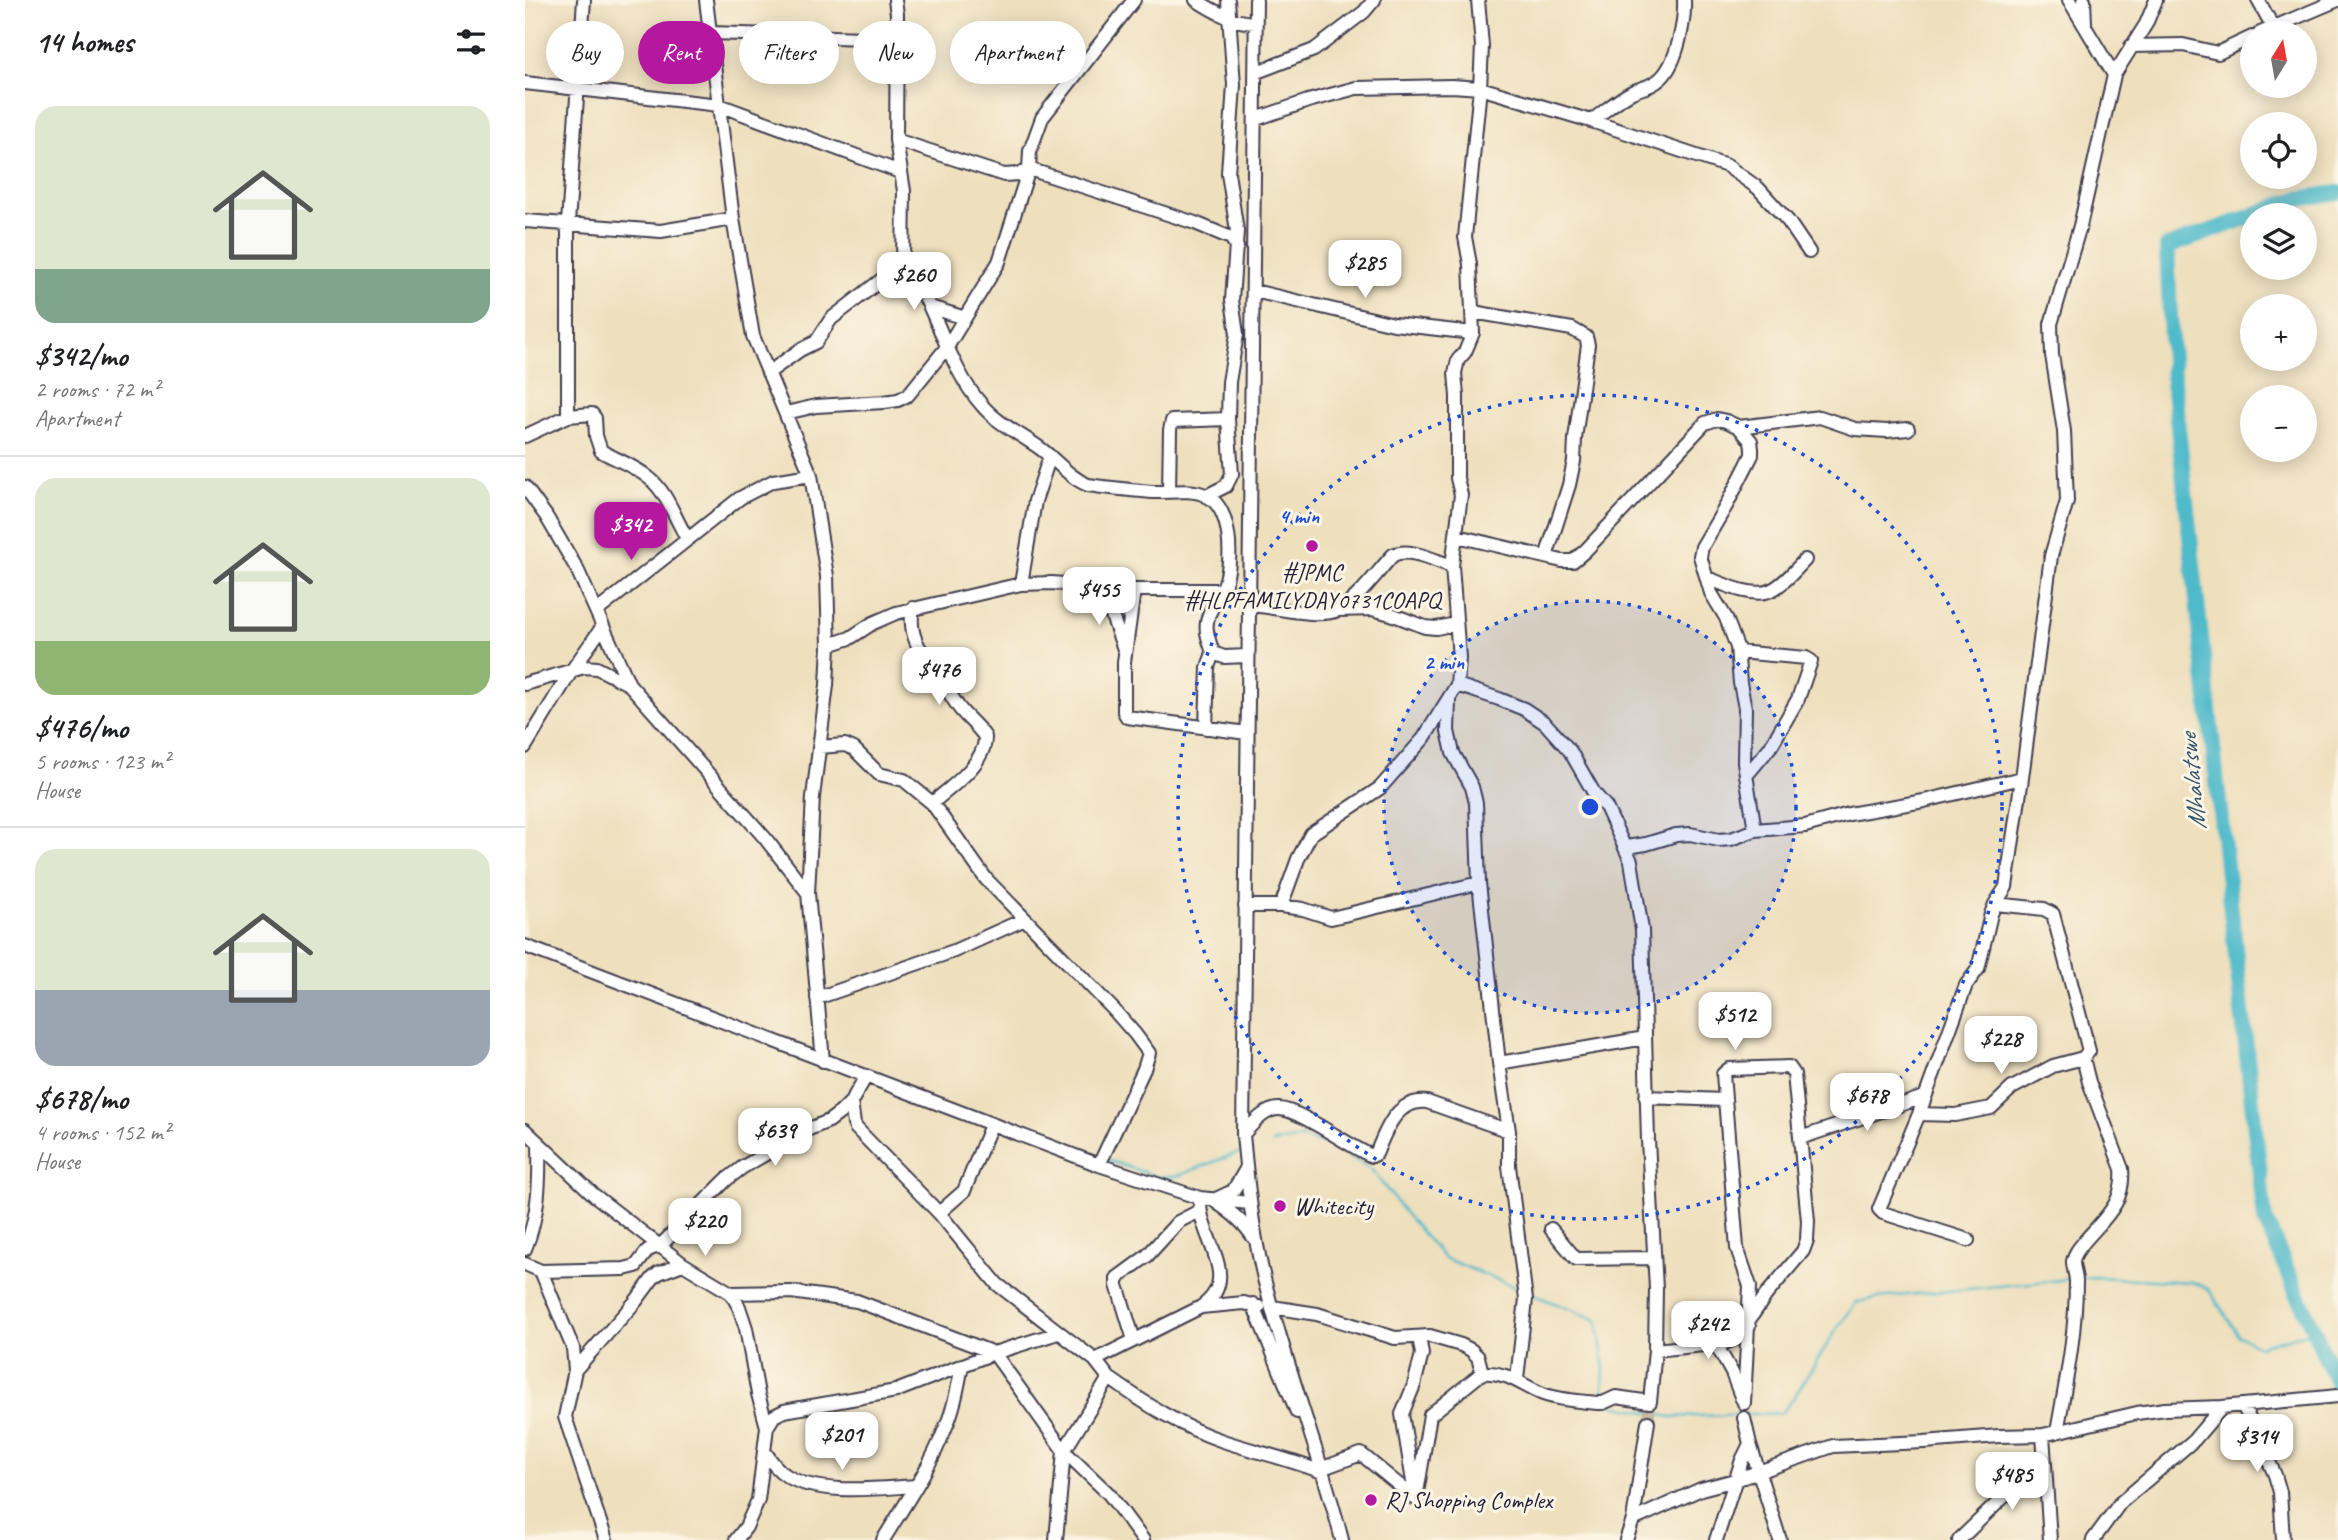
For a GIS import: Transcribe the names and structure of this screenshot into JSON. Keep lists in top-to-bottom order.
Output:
{
  "water": ["Mhalatswe"],
  "places": ["#JPMC #HLPFAMILYDAY0731COAPQ", "Whitecity", "RJ Shopping Complex"],
  "north": "top",
  "page": {
    "heading": "14 homes",
    "map_buttons": ["+", "−"],
    "chip": [
      "Buy",
      "Rent",
      "Filters",
      "New",
      "Apartment"
    ],
    "list": [
      {
        "name": "$342/mo",
        "note": "2 rooms · 72 m² · Apartment"
      },
      {
        "name": "$476/mo",
        "note": "5 rooms · 123 m² · House"
      },
      {
        "name": "$678/mo",
        "note": "4 rooms · 152 m² · House"
      }
    ],
    "price": [
      "$285",
      "$260",
      "$342",
      "$455",
      "$476",
      "$512",
      "$228",
      "$678",
      "$639",
      "$220",
      "$242",
      "$201",
      "$314",
      "$485"
    ]
  },
  "rings": ["4 min", "2 min"]
}
